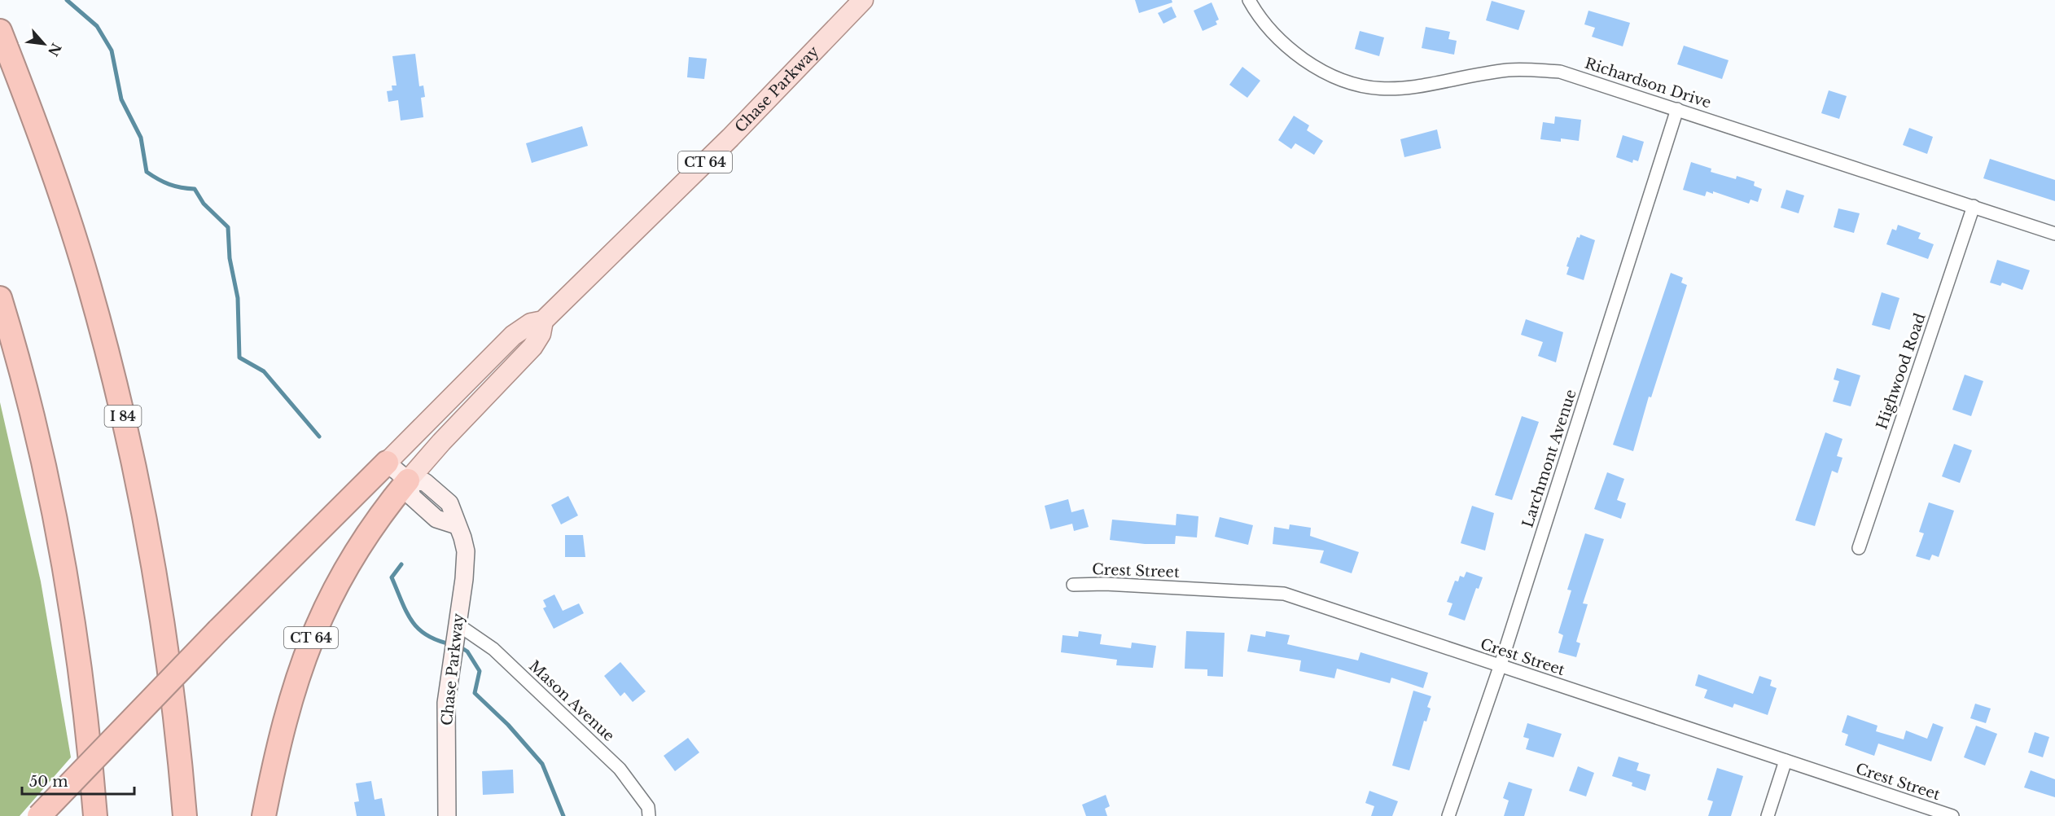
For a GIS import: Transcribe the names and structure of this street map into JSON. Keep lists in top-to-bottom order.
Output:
{
  "streets": {
    "highway": ["CT 64", "I 84"],
    "main road": ["Chase Parkway"],
    "street": [
      "Richardson Drive",
      "Highwood Road",
      "Larchmont Avenue",
      "Crest Street",
      "Mason Avenue"
    ]
  },
  "crossings": [
    ["Richardson Drive", "Highwood Road"],
    ["Richardson Drive", "Larchmont Avenue"],
    ["Chase Parkway", "CT 64"],
    ["Chase Parkway", "Mason Avenue"],
    ["Larchmont Avenue", "Crest Street"]
  ],
  "scale_bar": "50 m",
  "north": "bottom right"
}
